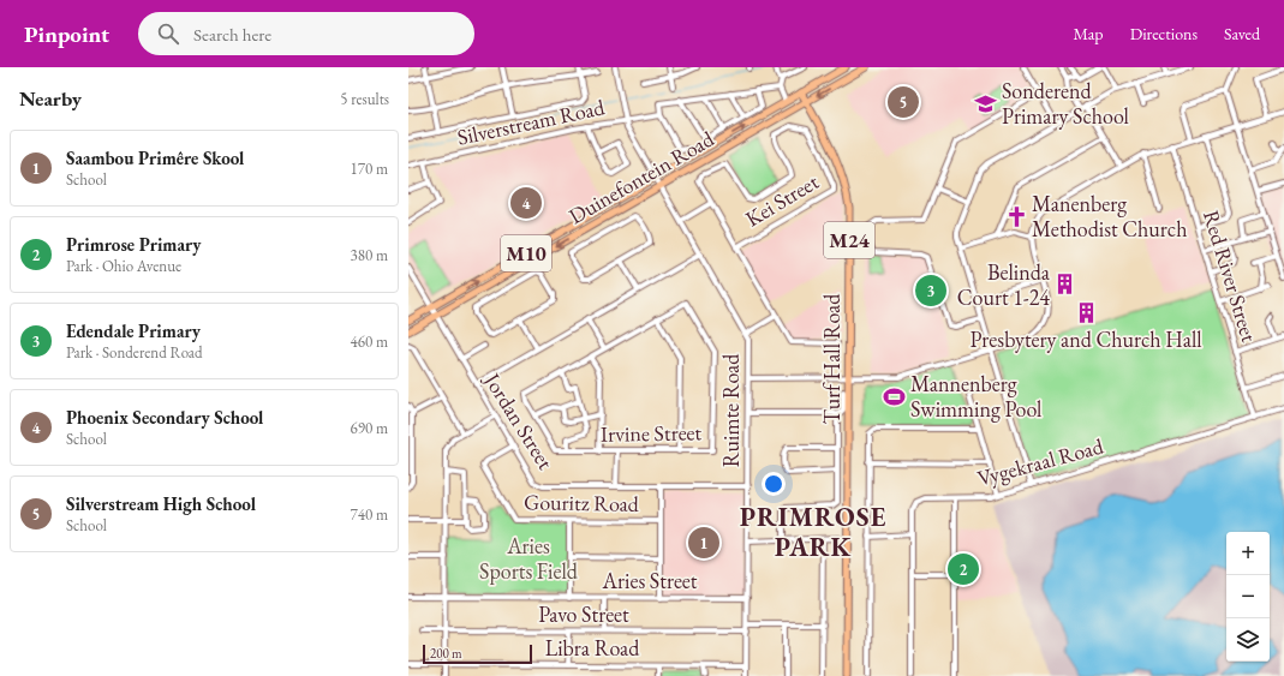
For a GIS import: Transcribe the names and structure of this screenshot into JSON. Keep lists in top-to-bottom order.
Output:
{
  "streets": {
    "main road": [
      "Duinefontein Road",
      "M24",
      "M10",
      "Turf Hall Road"
    ],
    "street": [
      "Silverstream Road",
      "Kei Street",
      "Red River Street",
      "Ruimte Road",
      "Jordan Street",
      "Irvine Street",
      "Vygekraal Road",
      "Gouritz Road",
      "Aries Street",
      "Pavo Street",
      "Libra Road"
    ]
  },
  "crossings": [
    ["Silverstream Road", "Ruimte Road"],
    ["Duinefontein Road", "Turf Hall Road"],
    ["Duinefontein Road", "Ruimte Road"],
    ["Duinefontein Road", "Jordan Street"],
    ["Red River Street", "Vygekraal Road"],
    ["Ruimte Road", "Jordan Street"],
    ["Ruimte Road", "Aries Street"],
    ["Ruimte Road", "Pavo Street"],
    ["Ruimte Road", "Libra Road"],
    ["Jordan Street", "Gouritz Road"]
  ],
  "districts": ["PRIMROSE PARK"],
  "parks": ["Aries Sports Field"],
  "places": {
    "school or university": ["Sonderend Primary School"],
    "church": ["Manenberg Methodist Church"],
    "building": ["Belinda Court 1-24", "Presbytery and Church Hall"],
    "sports": ["Mannenberg Swimming Pool"]
  },
  "scale_bar": "200 m",
  "page": {
    "header": "Pinpoint",
    "search": "Search here",
    "nav": ["Map", "Directions", "Saved"],
    "heading": ["Nearby", "5 results"],
    "pins": [
      "5",
      "4",
      "3",
      "1",
      "2"
    ],
    "list": [
      {
        "mark": "1",
        "name": "Saambou Primêre Skool",
        "note": "School",
        "value": "170 m"
      },
      {
        "mark": "2",
        "name": "Primrose Primary",
        "note": "Park · Ohio Avenue",
        "value": "380 m"
      },
      {
        "mark": "3",
        "name": "Edendale Primary",
        "note": "Park · Sonderend Road",
        "value": "460 m"
      },
      {
        "mark": "4",
        "name": "Phoenix Secondary School",
        "note": "School",
        "value": "690 m"
      },
      {
        "mark": "5",
        "name": "Silverstream High School",
        "note": "School",
        "value": "740 m"
      }
    ],
    "map_buttons": ["+", "−"],
    "scale": "200 m"
  }
}
